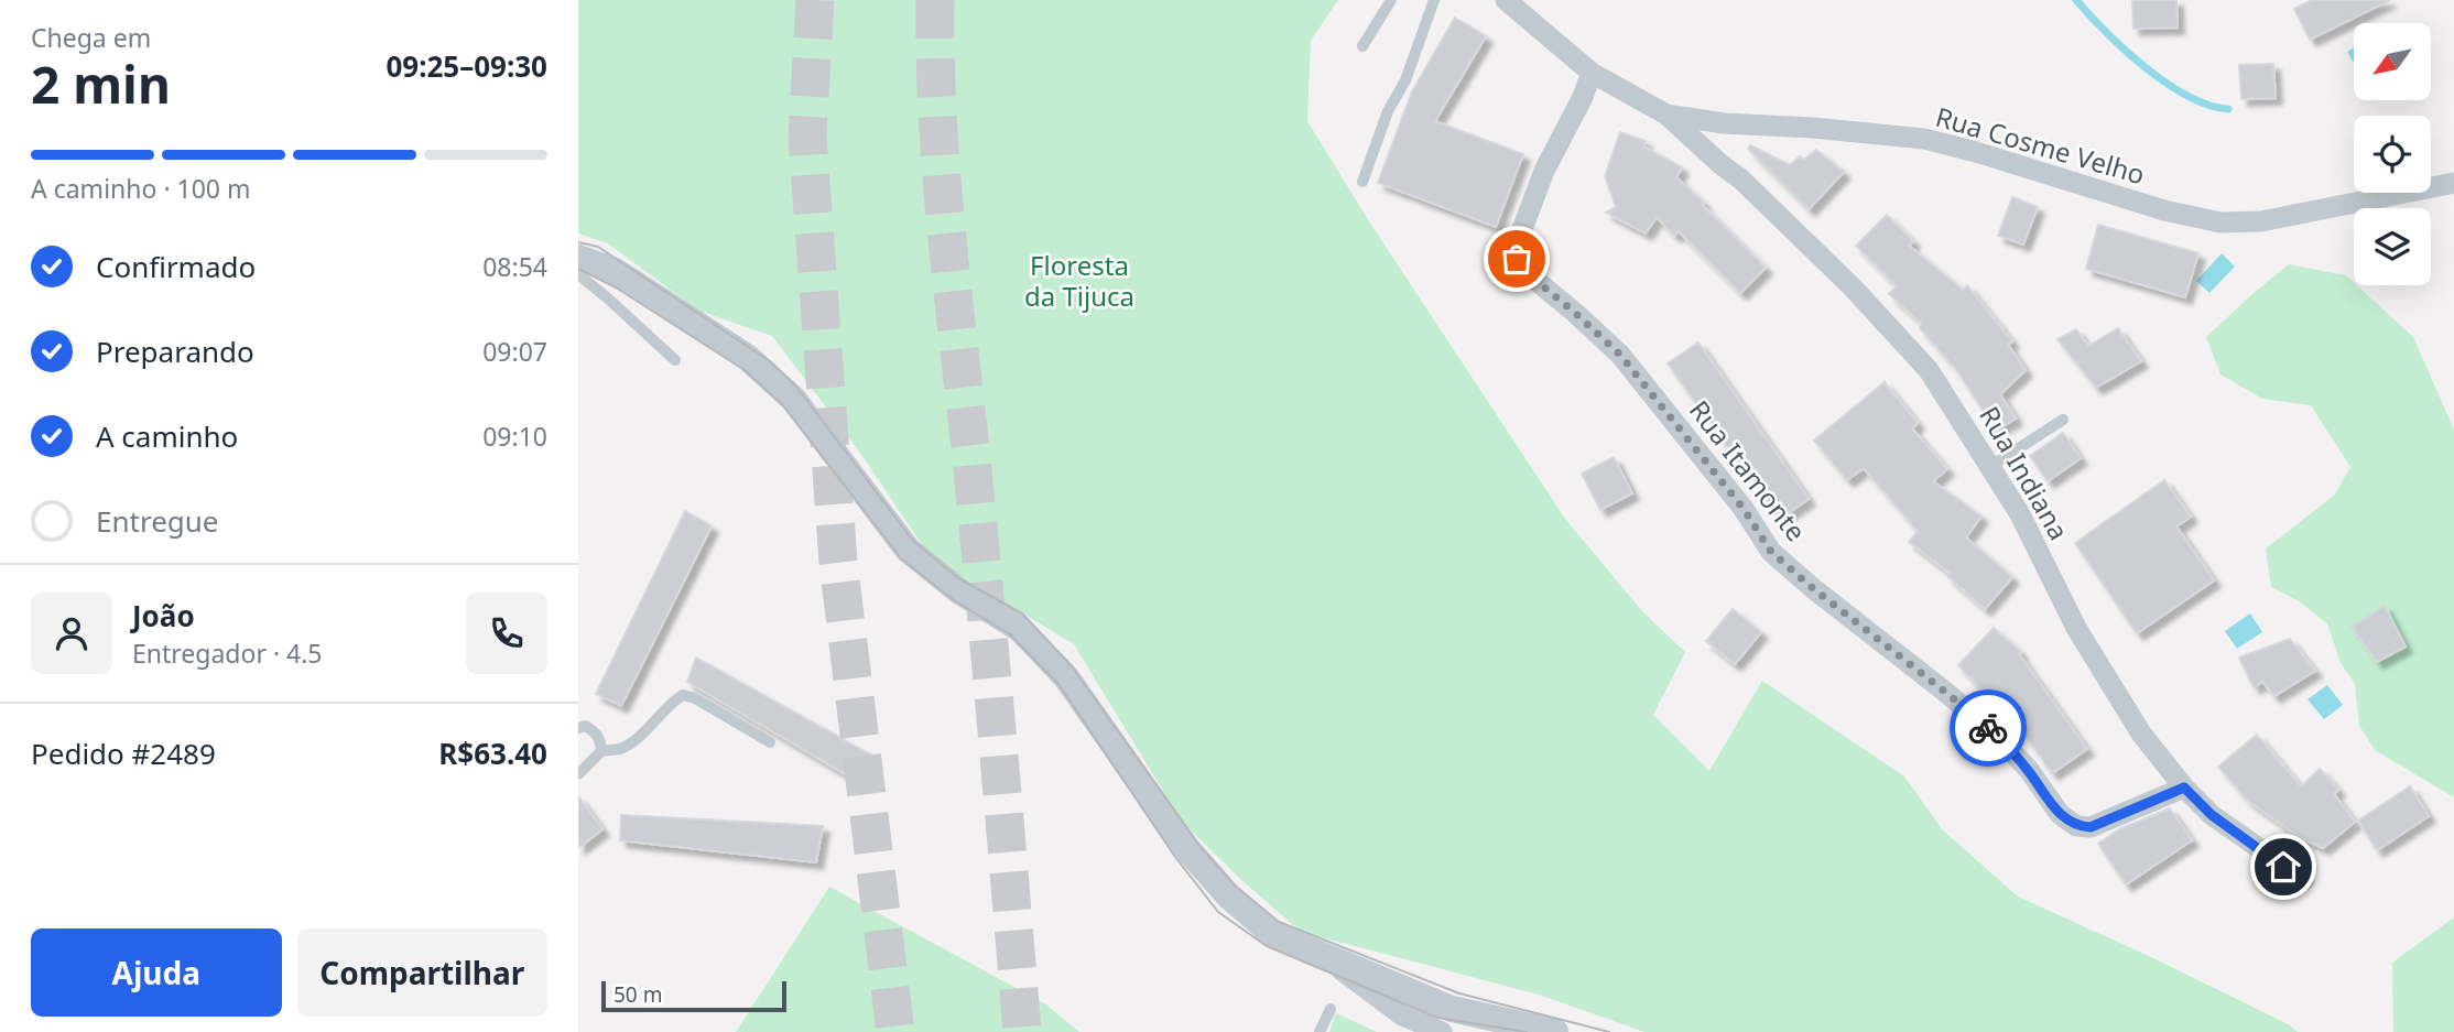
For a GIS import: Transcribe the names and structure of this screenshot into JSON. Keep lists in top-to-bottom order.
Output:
{
  "streets": {
    "street": ["Rua Cosme Velho", "Rua Itamonte", "Rua Indiana"]
  },
  "crossings": [
    ["Rua Cosme Velho", "Rua Itamonte"],
    ["Rua Cosme Velho", "Rua Indiana"],
    ["Rua Itamonte", "Rua Indiana"]
  ],
  "parks": ["Floresta da Tijuca"],
  "scale_bar": "50 m",
  "north": "bottom left",
  "page": {
    "heading": ["2 min", "Chega em", "09:25–09:30"],
    "panel": [
      "João",
      "Entregador · 4.5",
      "Pedido #2489",
      "R$63.40"
    ],
    "bar": "A caminho · 100 m",
    "list": [
      ["Confirmado", "08:54"],
      ["Preparando", "09:07"],
      ["A caminho", "09:10"],
      "Entregue"
    ],
    "buttons": ["Ajuda", "Compartilhar"],
    "scale": "50 m"
  }
}
